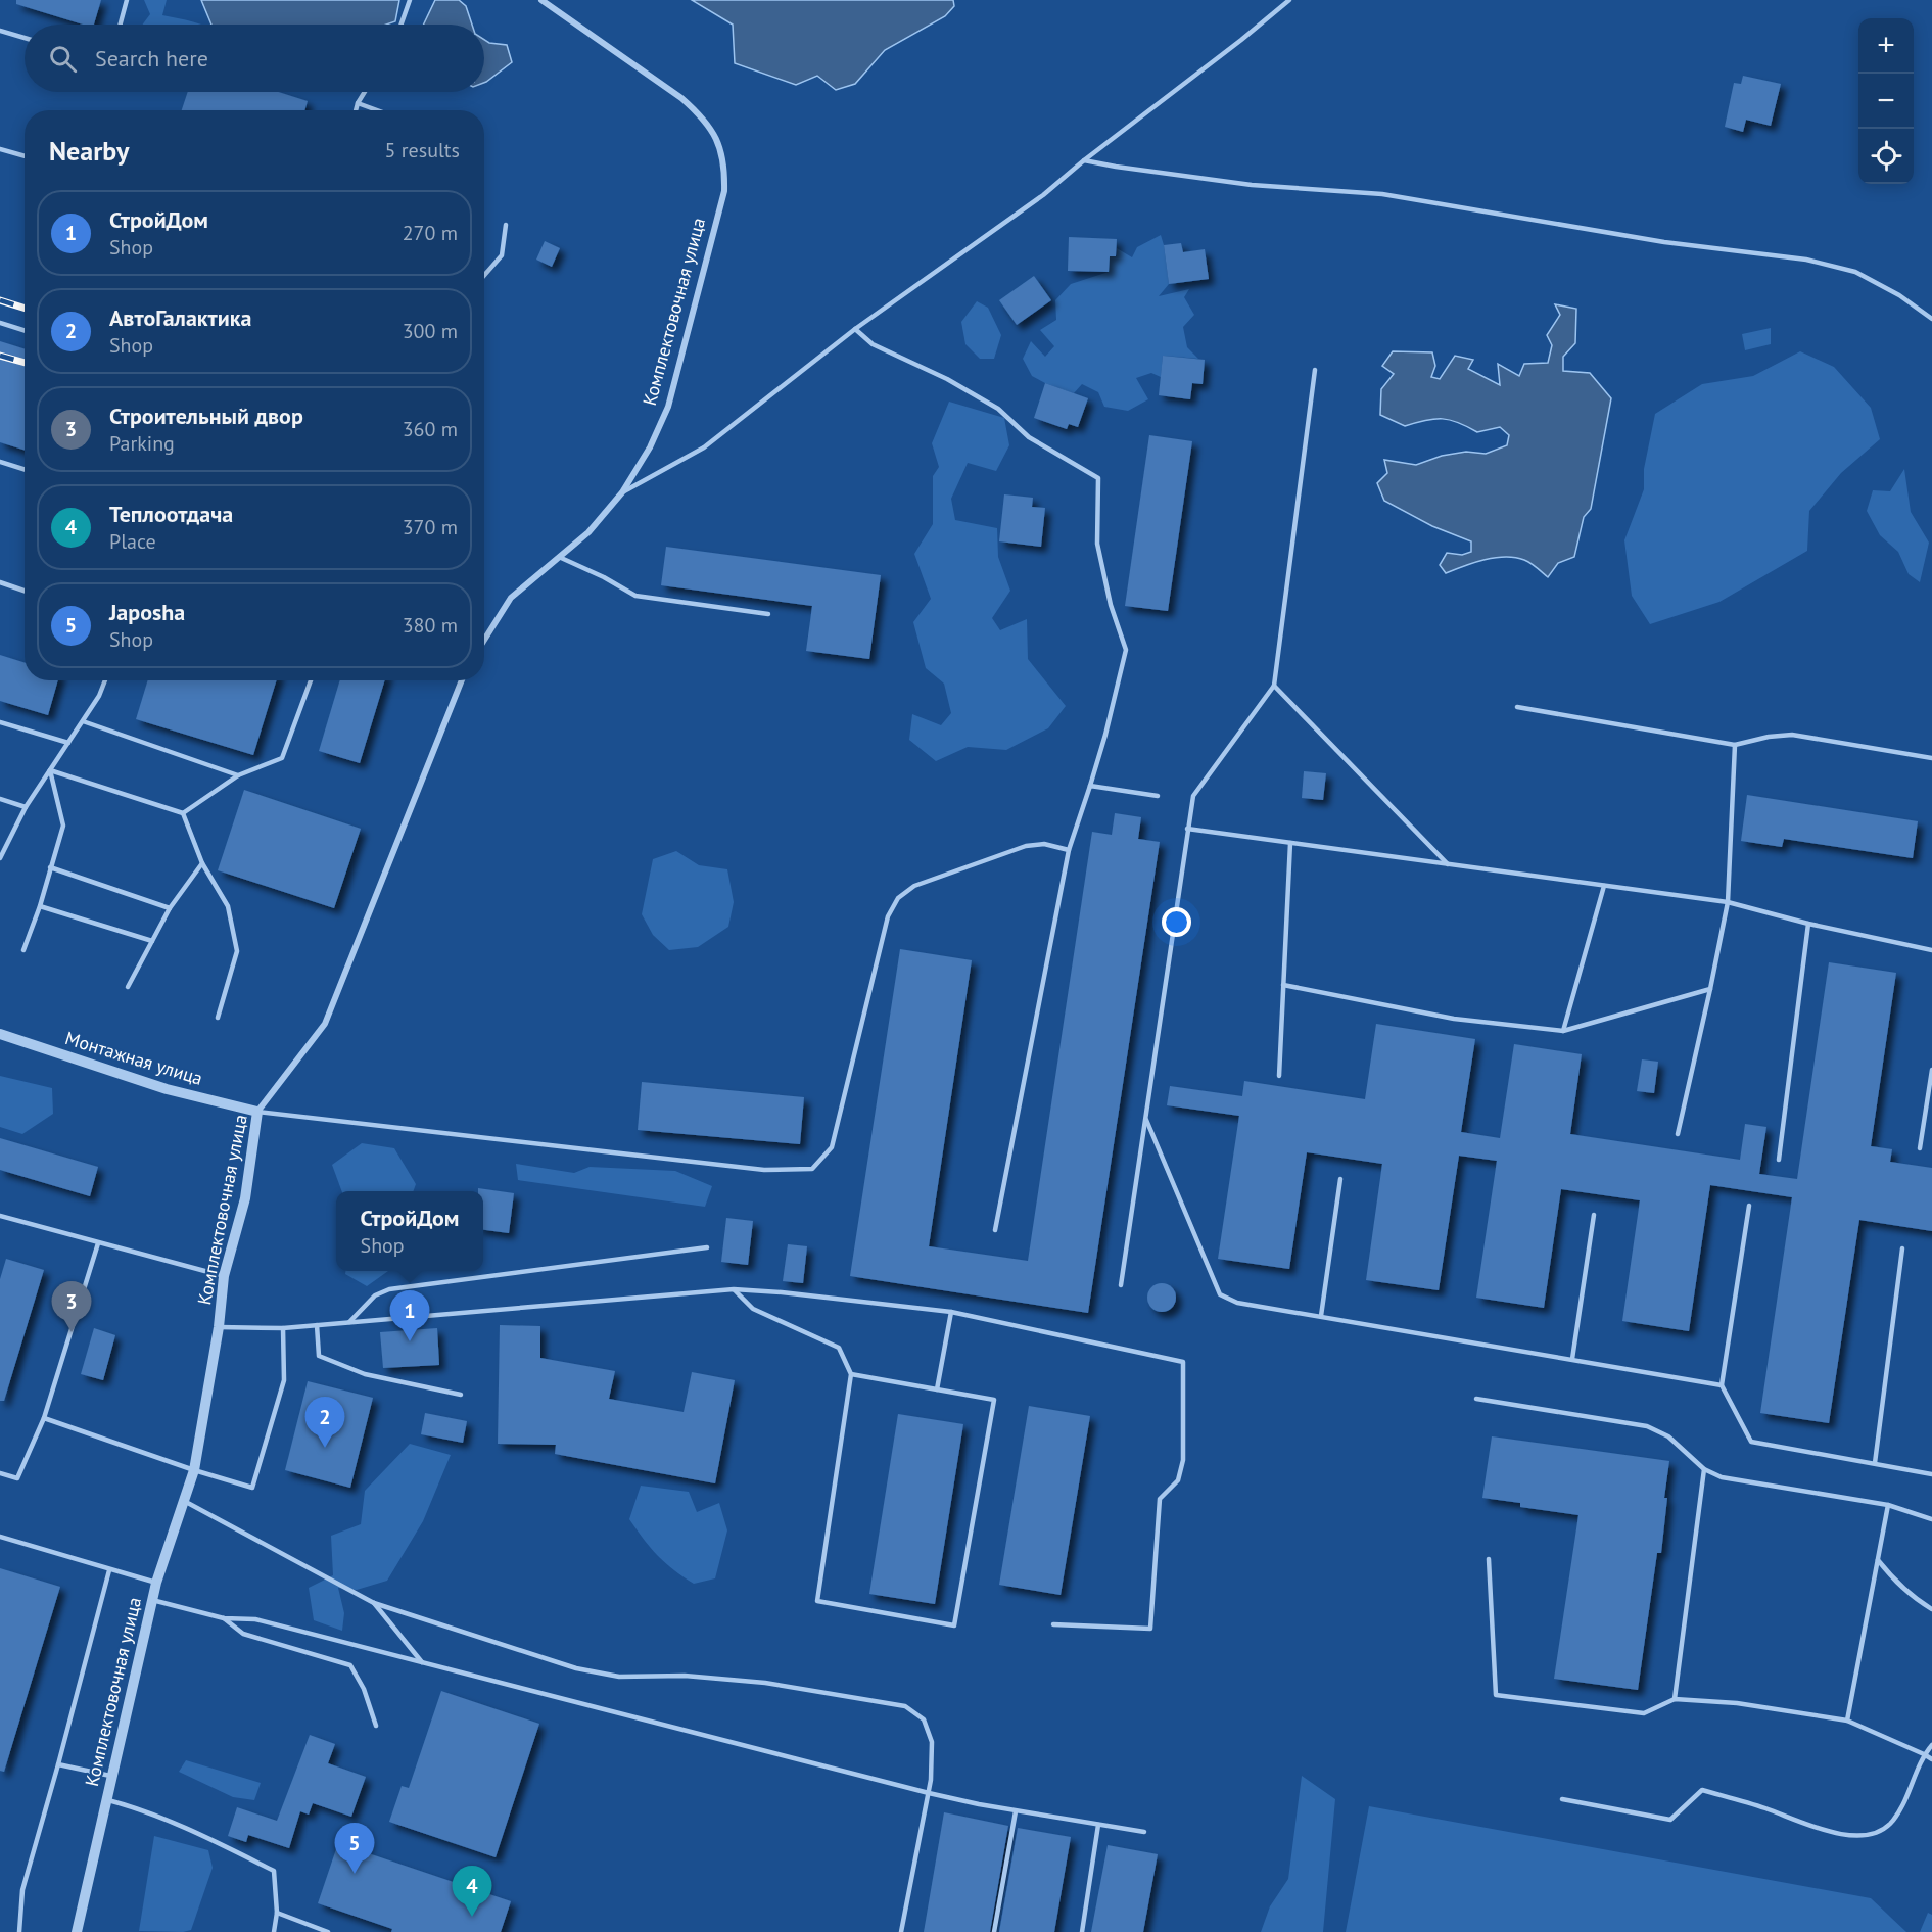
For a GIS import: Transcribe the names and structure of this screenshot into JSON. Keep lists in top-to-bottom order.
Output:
{
  "streets": {
    "street": ["Комплектовочная улица", "Монтажная улица"]
  },
  "crossings": [
    ["Комплектовочная улица", "Монтажная улица"]
  ],
  "page": {
    "map_buttons": ["+", "−"],
    "search": "Search here",
    "heading": ["Nearby", "5 results"],
    "list": [
      {
        "mark": "1",
        "name": "СтройДом",
        "note": "Shop",
        "value": "270 m"
      },
      {
        "mark": "2",
        "name": "АвтоГалактика",
        "note": "Shop",
        "value": "300 m"
      },
      {
        "mark": "3",
        "name": "Строительный двор",
        "note": "Parking",
        "value": "360 m"
      },
      {
        "mark": "4",
        "name": "Теплоотдача",
        "note": "Place",
        "value": "370 m"
      },
      {
        "mark": "5",
        "name": "Japosha",
        "note": "Shop",
        "value": "380 m"
      }
    ],
    "popup": ["СтройДом", "Shop"],
    "pins": [
      "3",
      "1",
      "2",
      "5",
      "4"
    ]
  }
}
